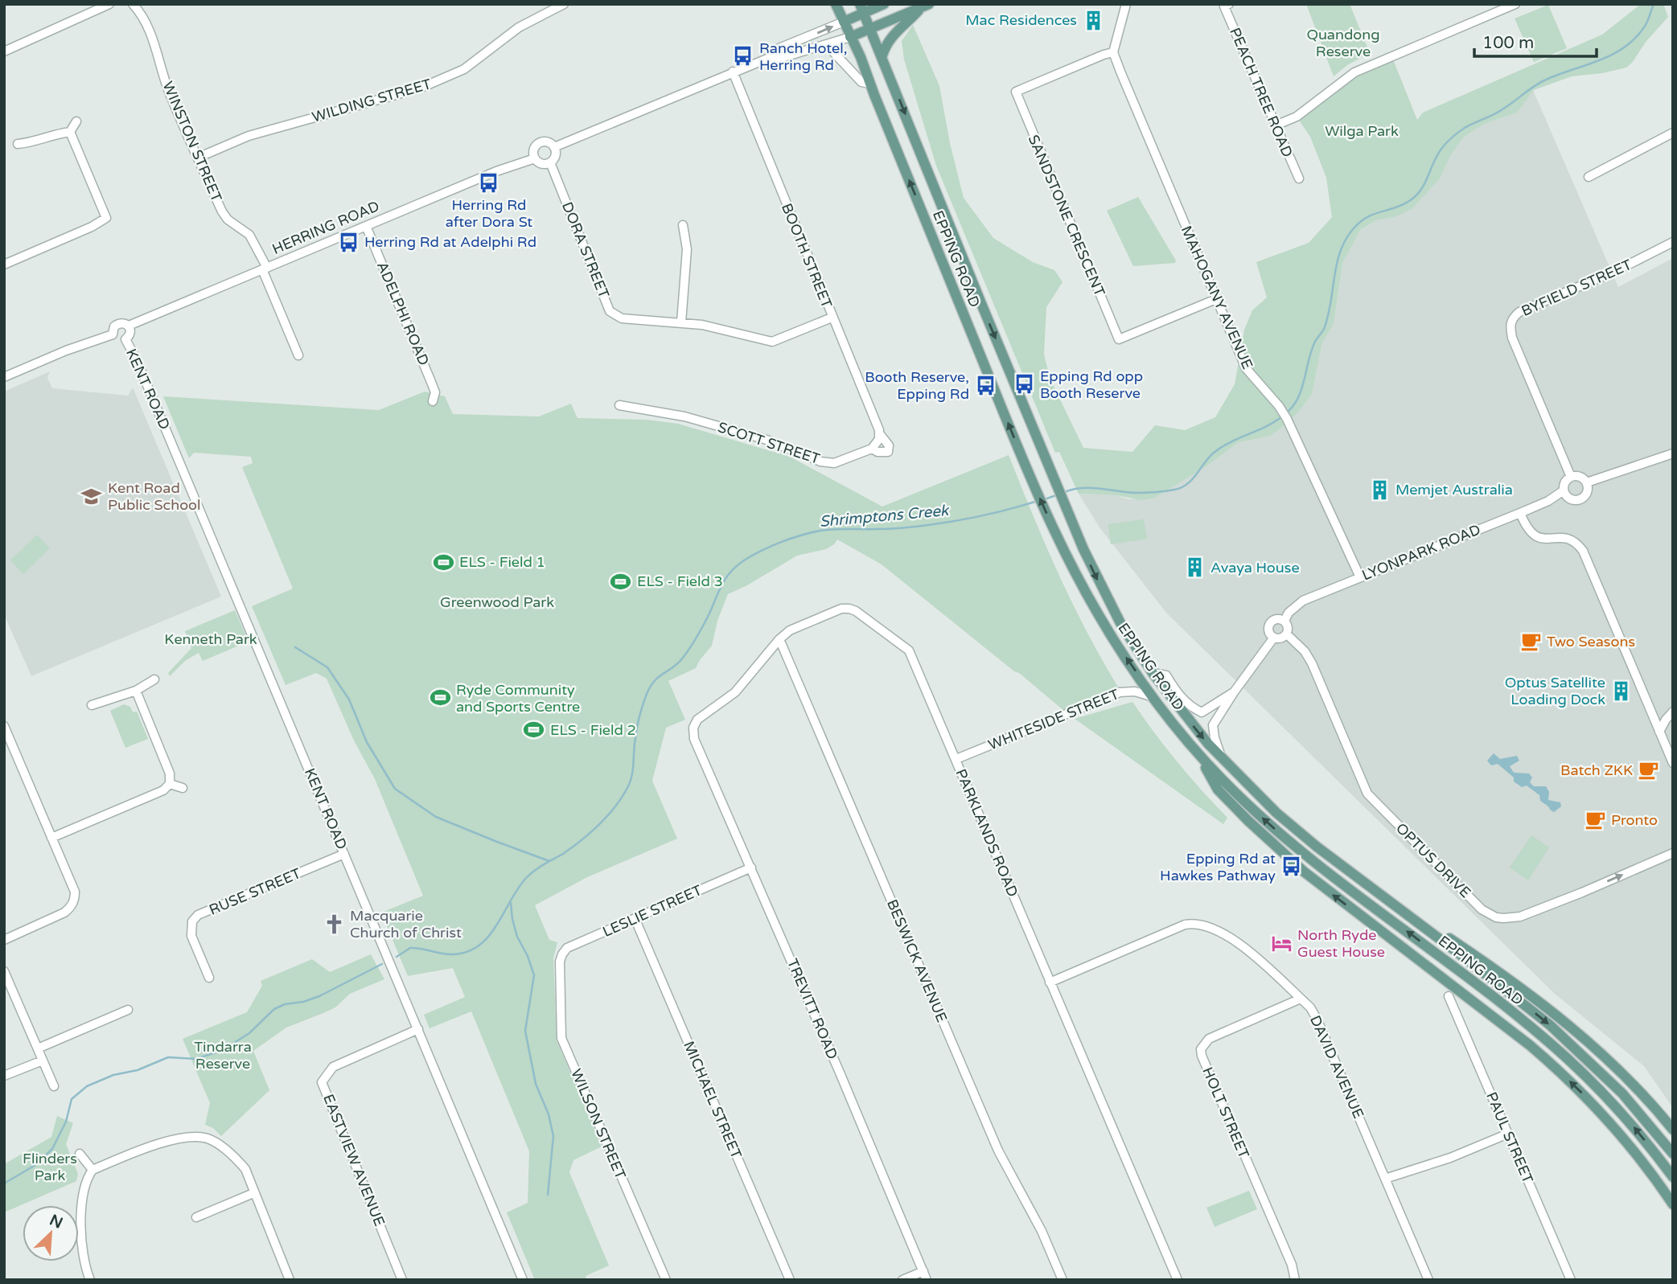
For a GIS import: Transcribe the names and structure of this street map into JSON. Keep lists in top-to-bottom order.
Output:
{
  "streets": {
    "main road": ["EPPING ROAD"],
    "street": [
      "PEACH TREE ROAD",
      "WILDING STREET",
      "WINSTON STREET",
      "SANDSTONE CRESCENT",
      "HERRING ROAD",
      "DORA STREET",
      "BOOTH STREET",
      "BYFIELD STREET",
      "MAHOGANY AVENUE",
      "ADELPHI ROAD",
      "KENT ROAD",
      "SCOTT STREET",
      "LYONPARK ROAD",
      "WHITESIDE STREET",
      "PARKLANDS ROAD",
      "OPTUS DRIVE",
      "RUSE STREET",
      "LESLIE STREET",
      "BESWICK AVENUE",
      "TREVITT ROAD",
      "DAVID AVENUE",
      "MICHAEL STREET",
      "HOLT STREET",
      "WILSON STREET",
      "PAUL STREET",
      "EASTVIEW AVENUE"
    ]
  },
  "crossings": [
    ["WILDING STREET", "WINSTON STREET"],
    ["WINSTON STREET", "HERRING ROAD"],
    ["SANDSTONE CRESCENT", "MAHOGANY AVENUE"],
    ["HERRING ROAD", "DORA STREET"],
    ["HERRING ROAD", "ADELPHI ROAD"],
    ["HERRING ROAD", "KENT ROAD"],
    ["DORA STREET", "BOOTH STREET"],
    ["BOOTH STREET", "SCOTT STREET"],
    ["EPPING ROAD", "WHITESIDE STREET"],
    ["BYFIELD STREET", "LYONPARK ROAD"],
    ["MAHOGANY AVENUE", "LYONPARK ROAD"],
    ["KENT ROAD", "RUSE STREET"],
    ["KENT ROAD", "EASTVIEW AVENUE"],
    ["LYONPARK ROAD", "OPTUS DRIVE"],
    ["WHITESIDE STREET", "PARKLANDS ROAD"],
    ["PARKLANDS ROAD", "BESWICK AVENUE"],
    ["PARKLANDS ROAD", "TREVITT ROAD"],
    ["PARKLANDS ROAD", "DAVID AVENUE"],
    ["LESLIE STREET", "TREVITT ROAD"],
    ["LESLIE STREET", "MICHAEL STREET"],
    ["LESLIE STREET", "WILSON STREET"],
    ["DAVID AVENUE", "HOLT STREET"]
  ],
  "one_way": ["OPTUS DRIVE"],
  "water": ["Shrimptons Creek"],
  "parks": [
    "Quandong Reserve",
    "Wilga Park",
    "Greenwood Park",
    "Kenneth Park",
    "Tindarra Reserve",
    "Flinders Park"
  ],
  "places": {
    "building": [
      "Mac Residences",
      "Memjet Australia",
      "Avaya House",
      "Optus Satellite Loading Dock"
    ],
    "bus stop": [
      "Ranch Hotel, Herring Rd",
      "Herring Rd after Dora St",
      "Herring Rd at Adelphi Rd",
      "Epping Rd opp Booth Reserve",
      "Booth Reserve, Epping Rd",
      "Epping Rd at Hawkes Pathway"
    ],
    "school or university": ["Kent Road Public School"],
    "sports": [
      "ELS - Field 1",
      "ELS - Field 3",
      "Ryde Community and Sports Centre",
      "ELS - Field 2"
    ],
    "cafe": ["Two Seasons", "Batch ZKK", "Pronto"],
    "church": ["Macquarie Church of Christ"],
    "hotel": ["North Ryde Guest House"]
  },
  "scale_bar": "100 m",
  "north": "top right"
}
